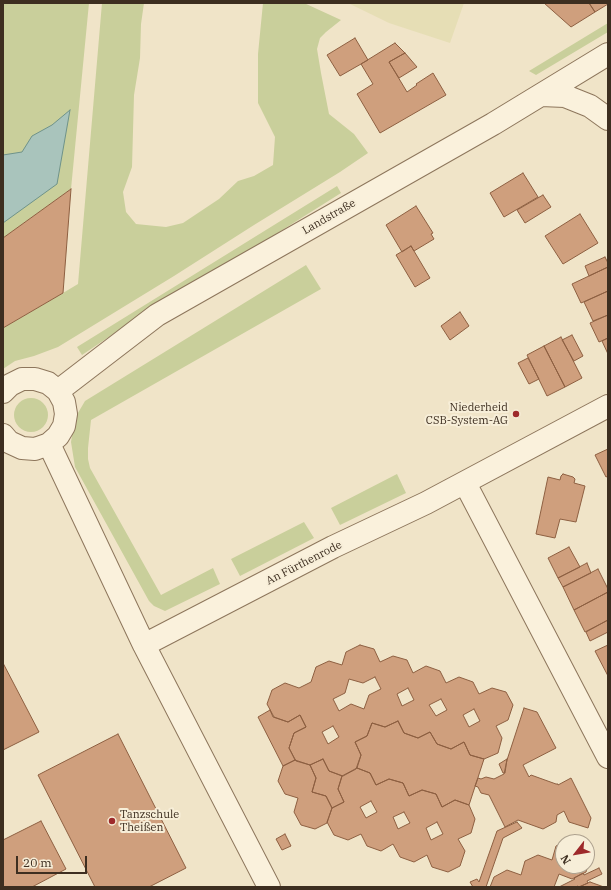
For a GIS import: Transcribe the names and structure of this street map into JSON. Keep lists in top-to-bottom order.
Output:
{
  "streets": {
    "street": ["Landstraße", "An Fürthenrode"]
  },
  "places": ["Niederheid CSB-System-AG", "Tanzschule Theißen"],
  "scale_bar": "20 m",
  "north": "bottom left"
}
